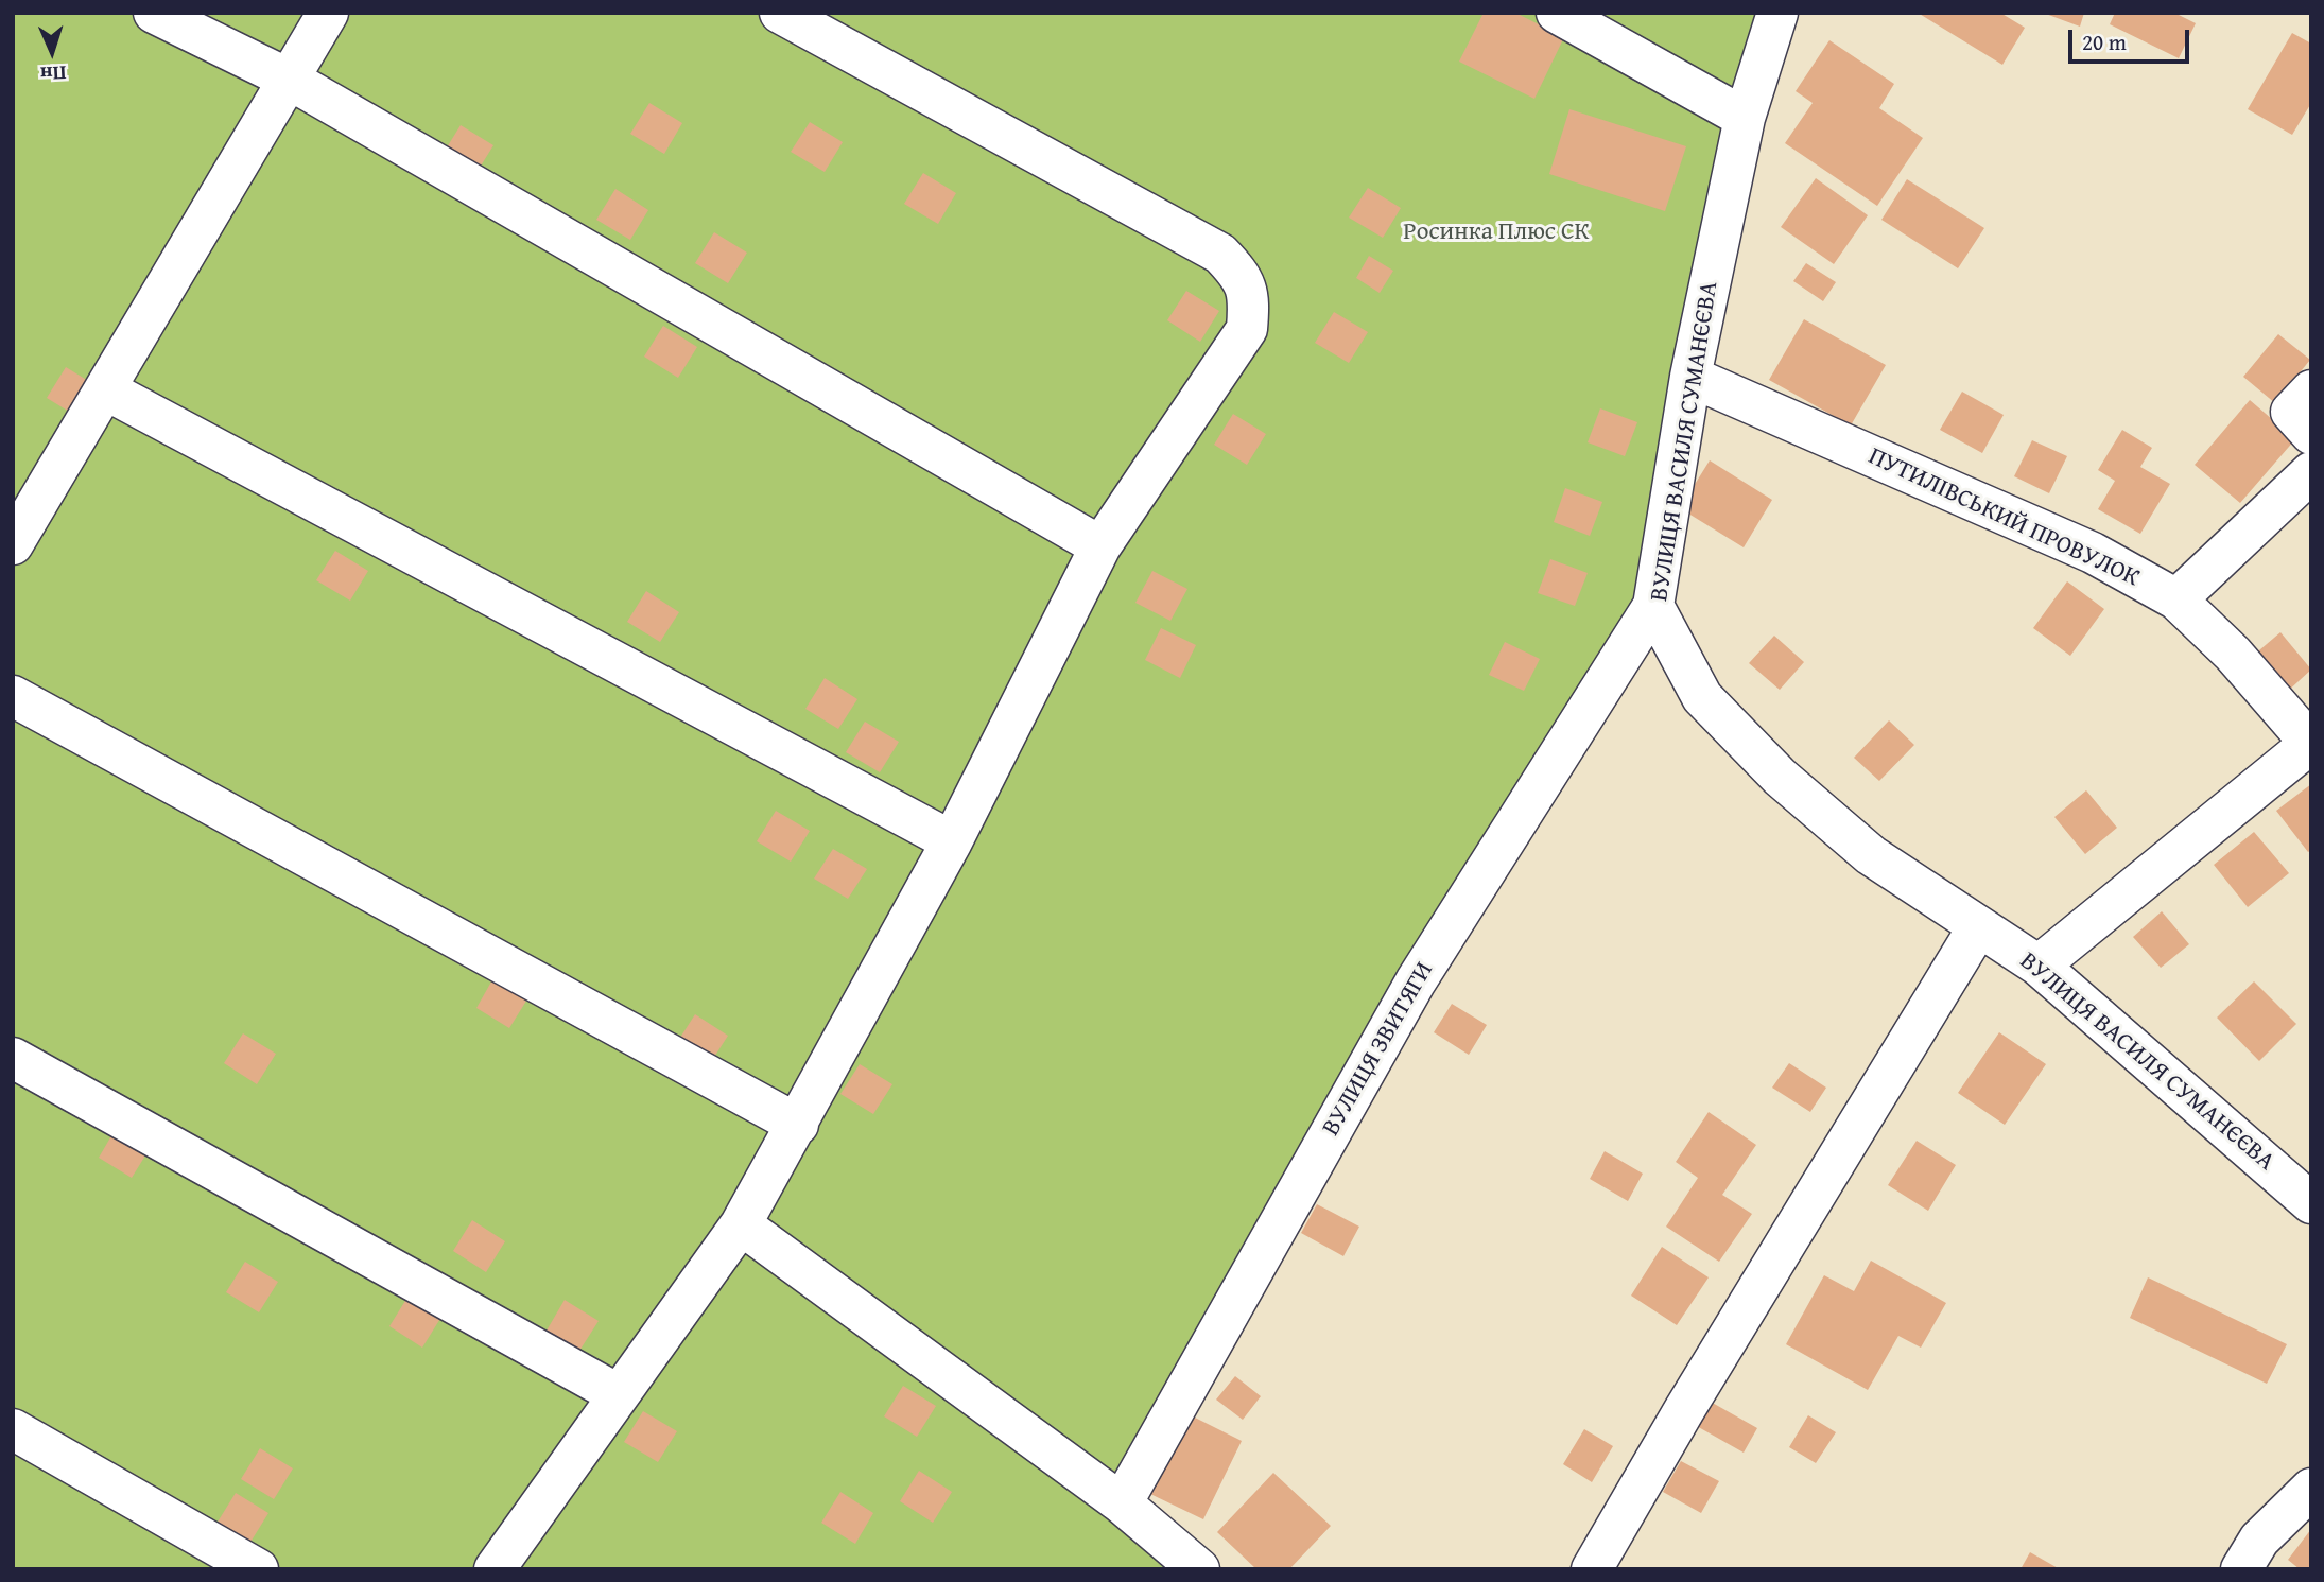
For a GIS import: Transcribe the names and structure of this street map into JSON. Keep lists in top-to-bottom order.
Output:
{
  "streets": {
    "street": ["ВУЛИЦЯ ВАСИЛЯ СУМАНЄЄВА", "ПУТИЛІВСЬКИЙ ПРОВУЛОК", "ВУЛИЦЯ ЗВИТЯГИ"]
  },
  "crossings": [
    ["ВУЛИЦЯ ВАСИЛЯ СУМАНЄЄВА", "ПУТИЛІВСЬКИЙ ПРОВУЛОК"],
    ["ВУЛИЦЯ ВАСИЛЯ СУМАНЄЄВА", "ВУЛИЦЯ ЗВИТЯГИ"]
  ],
  "parks": ["Росинка Плюс СК"],
  "scale_bar": "20 m",
  "north": "bottom"
}
